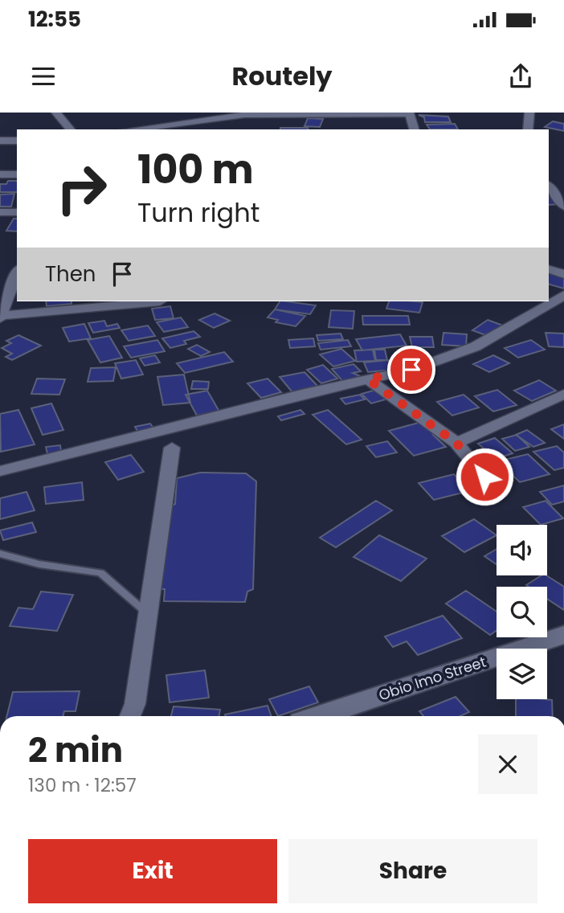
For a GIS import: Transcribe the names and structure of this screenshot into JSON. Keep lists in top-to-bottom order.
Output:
{
  "streets": {
    "street": ["Obio Imo Street"]
  },
  "page": {
    "status": "12:55",
    "header": "Routely",
    "turn": ["100 m", "Turn right"],
    "then": "Then",
    "heading": ["2 min", "130 m · 12:57"],
    "buttons": ["Exit", "Share"]
  }
}
